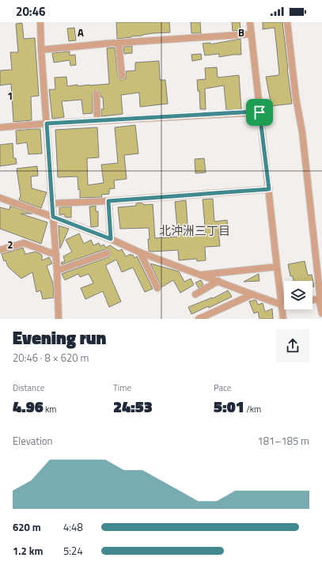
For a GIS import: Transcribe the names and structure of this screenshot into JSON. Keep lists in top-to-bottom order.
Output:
{
  "districts": ["北沖洲三丁目"],
  "page": {
    "status": "20:46",
    "heading": ["Evening run", "20:46 · 8 × 620 m"],
    "stats": [
      ["Distance", "4.96 km"],
      ["Time", "24:53"],
      ["Pace", "5:01 /km"]
    ],
    "chart": ["Elevation", "181–185 m"],
    "list": [
      {
        "name": "620 m",
        "note": "4:48"
      },
      {
        "name": "1.2 km",
        "note": "5:24"
      }
    ]
  },
  "grid": {
    "columns": ["A", "B"],
    "rows": ["1", "2"]
  }
}
